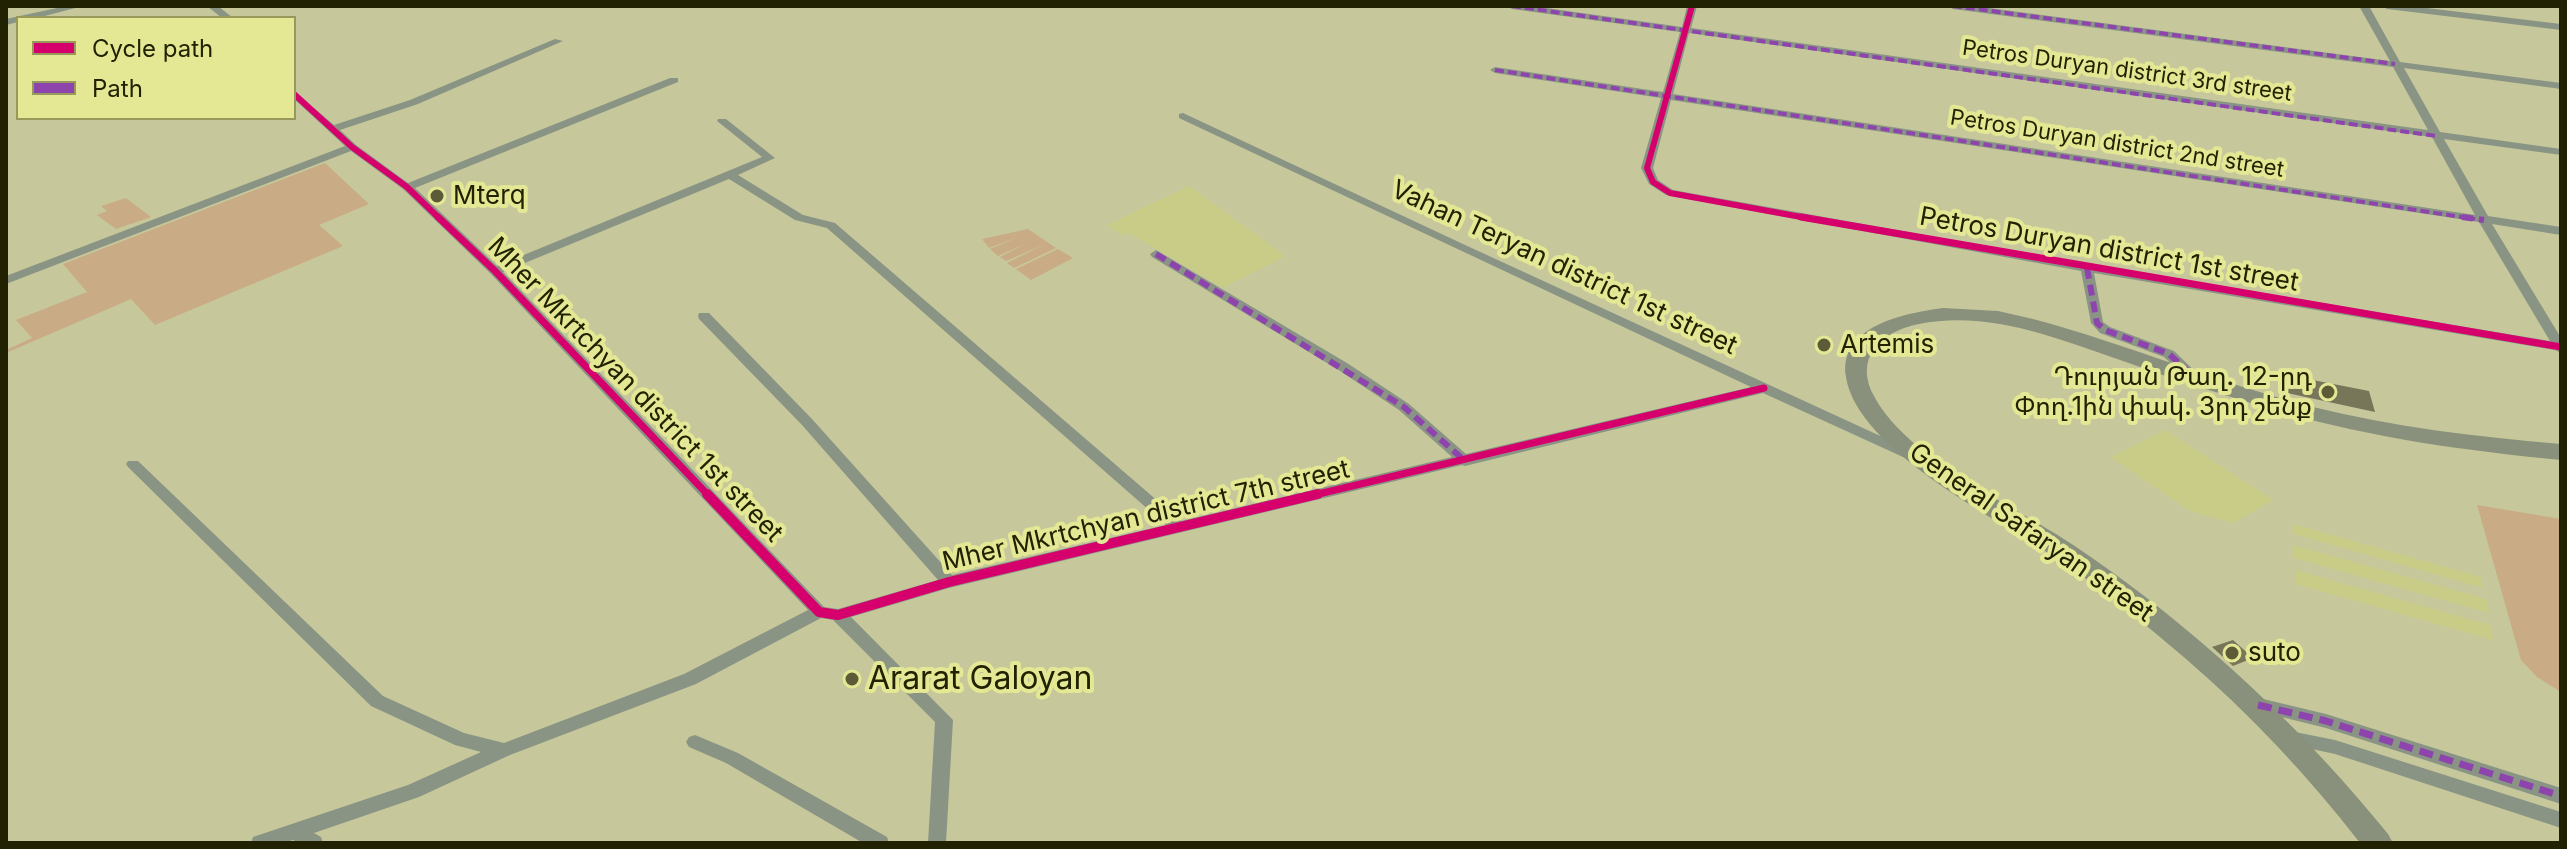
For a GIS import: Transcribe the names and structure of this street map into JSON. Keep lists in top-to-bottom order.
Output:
{
  "streets": {
    "main road": ["General Safaryan street"],
    "street": [
      "Petros Duryan district 3rd street",
      "Petros Duryan district 2nd street",
      "Petros Duryan district 1st street",
      "Vahan Teryan district 1st street",
      "Mher Mkrtchyan district 1st street",
      "Mher Mkrtchyan district 7th street"
    ]
  },
  "crossings": [
    ["Petros Duryan district 2nd street", "Petros Duryan district 1st street"],
    ["Vahan Teryan district 1st street", "Mher Mkrtchyan district 7th street"],
    ["Vahan Teryan district 1st street", "General Safaryan street"]
  ],
  "places": [
    "Mterq",
    "Artemis",
    "Դուրյան Թաղ. 12-րդ Փող.1ին փակ․ 3րդ շենք",
    "suto",
    "Ararat Galoyan"
  ],
  "legend": ["Cycle path", "Path"]
}
